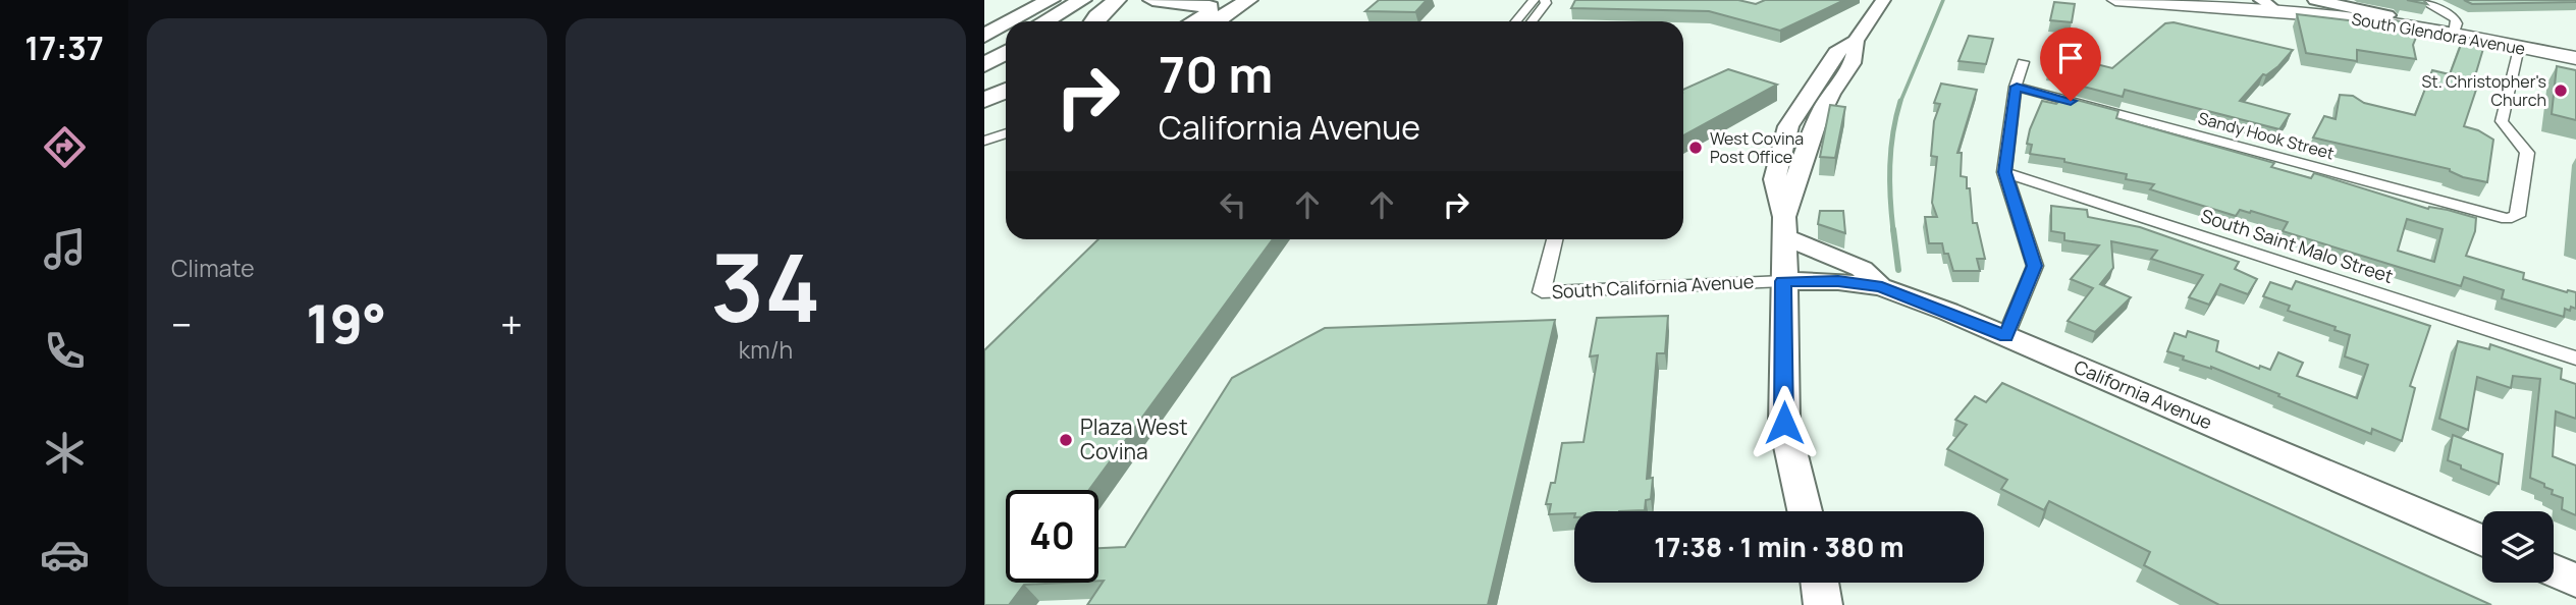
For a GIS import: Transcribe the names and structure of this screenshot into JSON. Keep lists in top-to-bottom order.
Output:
{
  "streets": {
    "main road": ["South Glendora Avenue"],
    "street": [
      "Sandy Hook Street",
      "South Saint Malo Street",
      "South California Avenue",
      "California Avenue"
    ]
  },
  "crossings": [
    ["South Glendora Avenue", "Sandy Hook Street"],
    ["South California Avenue", "California Avenue"]
  ],
  "places": ["St. Christopher's Church", "West Covina Post Office", "Plaza West Covina"],
  "page": {
    "tabs": "17:37",
    "tile": [
      "Climate",
      ["34", "km/h"]
    ],
    "turn": ["70 m", "California Avenue"],
    "heat": ["−", "19°", "+"],
    "limit": "40",
    "trip": "17:38 · 1 min · 380 m"
  }
}
